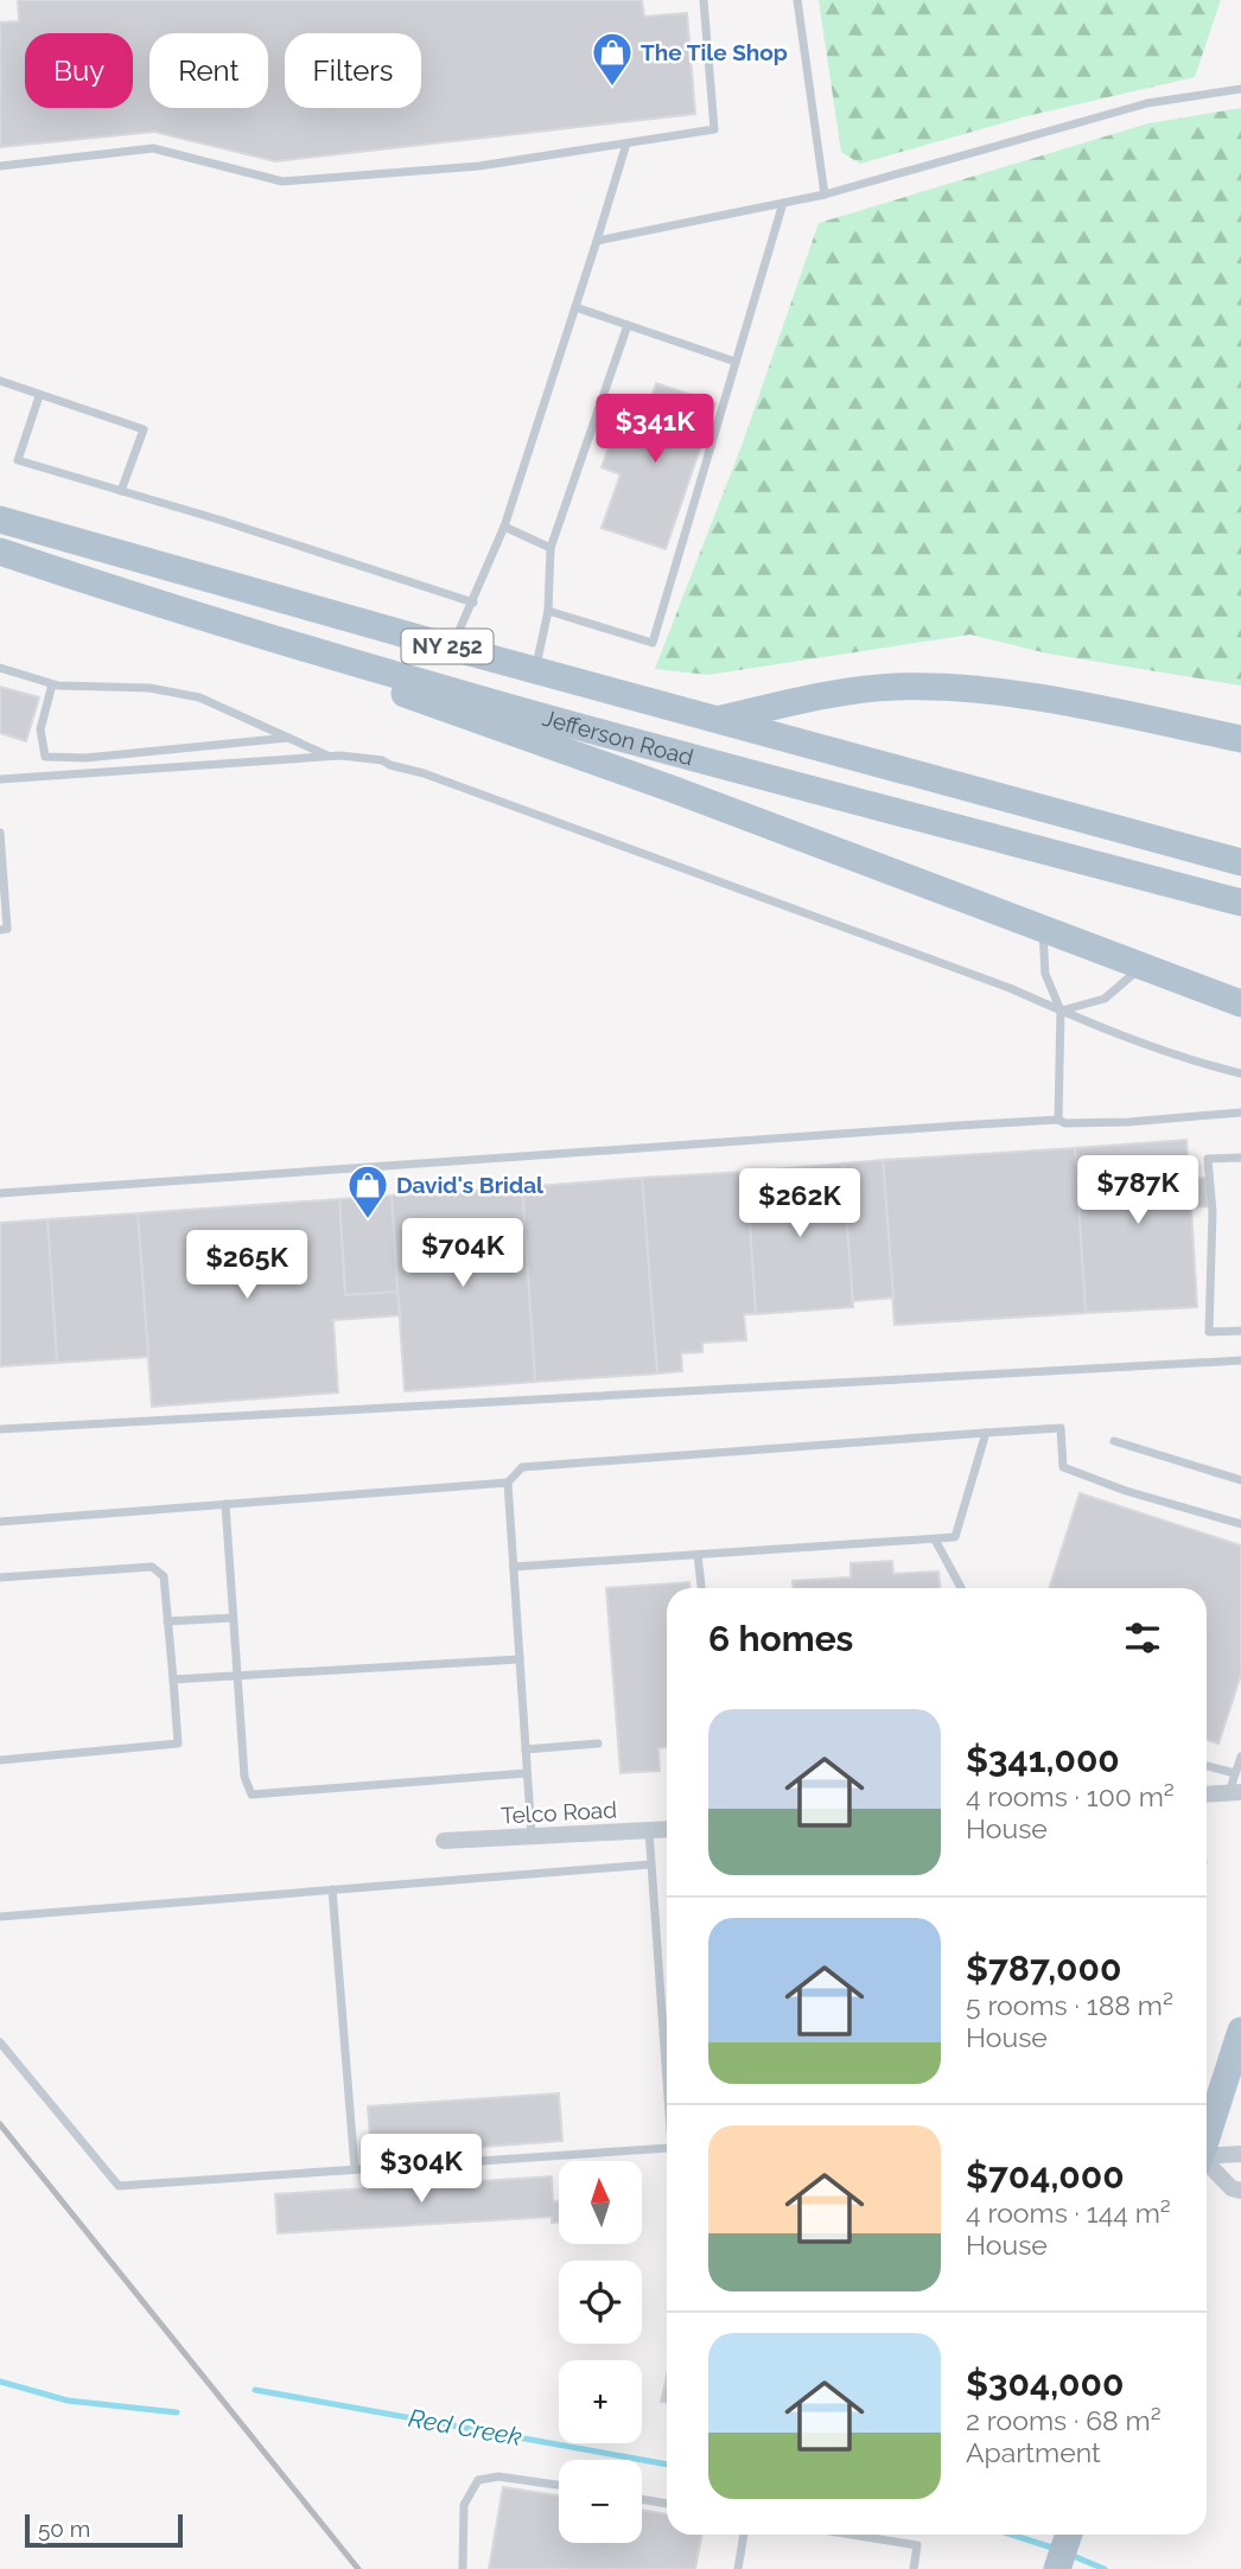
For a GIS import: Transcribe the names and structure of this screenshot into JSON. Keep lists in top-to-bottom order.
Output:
{
  "streets": {
    "main road": ["NY 252", "Jefferson Road"],
    "street": ["Telco Road"]
  },
  "water": ["Red Creek"],
  "places": {
    "shop": ["The Tile Shop", "David's Bridal"]
  },
  "scale_bar": "50 m",
  "north": "top",
  "page": {
    "chip": ["Buy", "Rent", "Filters"],
    "price": [
      "$341K",
      "$787K",
      "$262K",
      "$704K",
      "$265K",
      "$304K"
    ],
    "heading": "6 homes",
    "list": [
      {
        "name": "$341,000",
        "note": "4 rooms · 100 m² · House"
      },
      {
        "name": "$787,000",
        "note": "5 rooms · 188 m² · House"
      },
      {
        "name": "$704,000",
        "note": "4 rooms · 144 m² · House"
      },
      {
        "name": "$304,000",
        "note": "2 rooms · 68 m² · Apartment"
      }
    ],
    "map_buttons": ["+", "−"],
    "scale": "50 m"
  }
}
